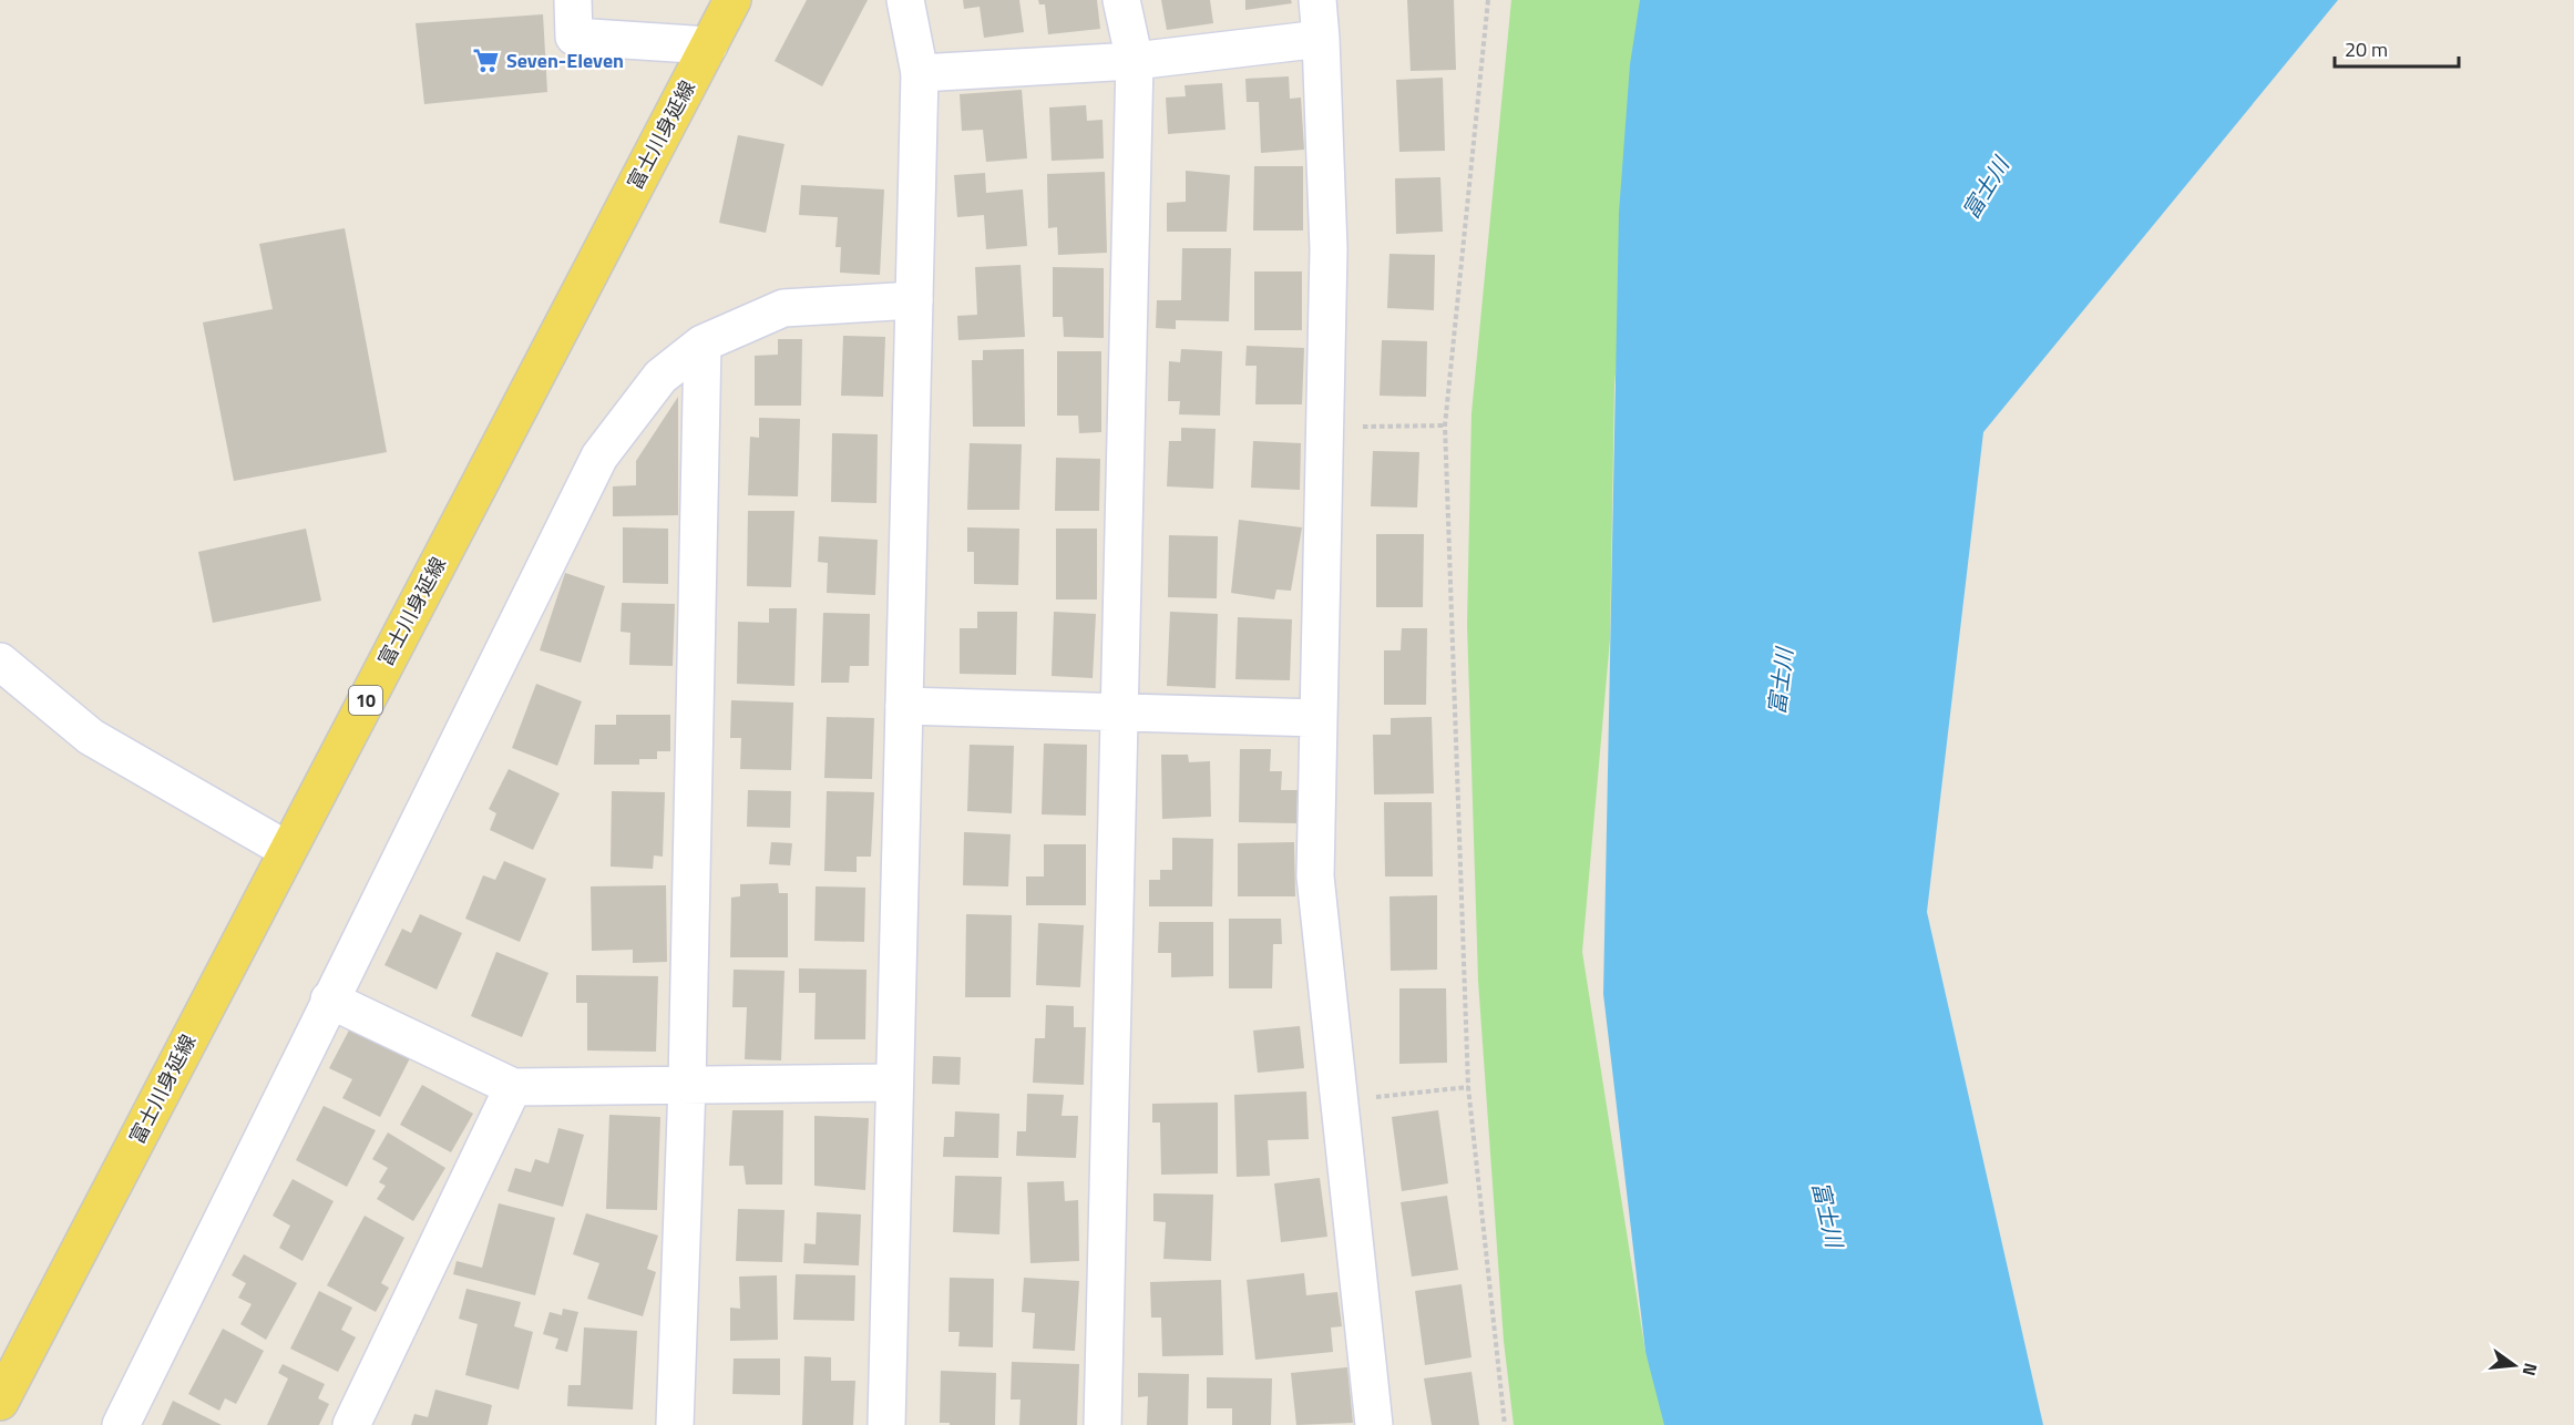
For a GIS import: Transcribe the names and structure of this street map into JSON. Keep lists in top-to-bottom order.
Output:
{
  "streets": {
    "main road": ["富士川身延線", "10"]
  },
  "water": ["富士川"],
  "places": {
    "supermarket": ["Seven-Eleven"]
  },
  "scale_bar": "20 m",
  "north": "right"
}
